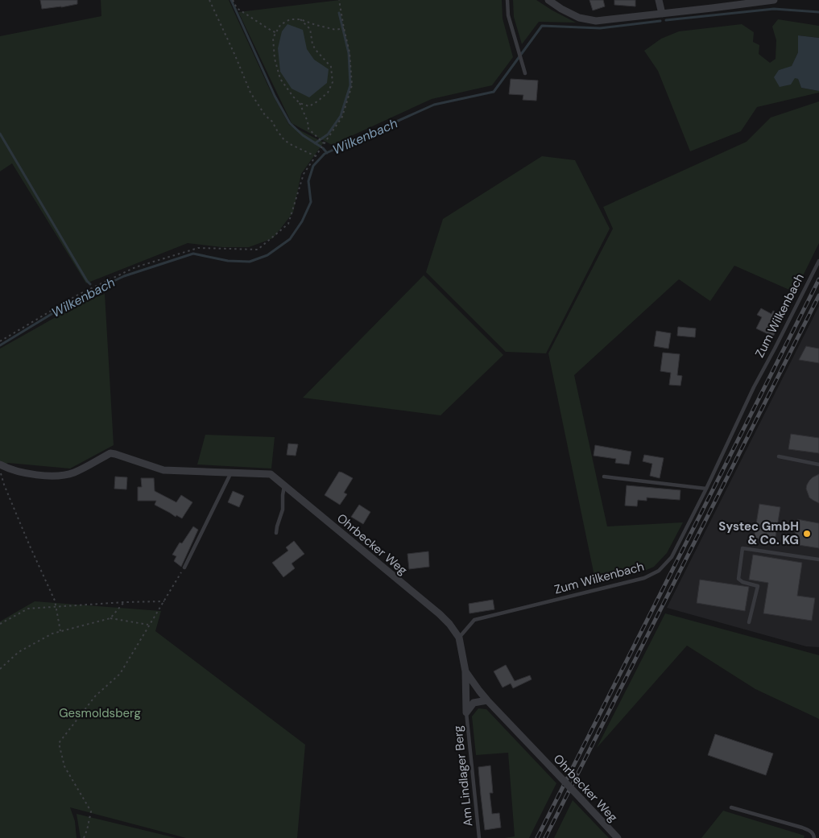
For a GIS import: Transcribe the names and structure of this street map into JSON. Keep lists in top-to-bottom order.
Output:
{
  "streets": {
    "street": ["Ohrbecker Weg"],
    "lane": ["Zum Wilkenbach", "Am Lindlager Berg"]
  },
  "crossings": [
    ["Zum Wilkenbach", "Ohrbecker Weg"],
    ["Ohrbecker Weg", "Am Lindlager Berg"]
  ],
  "water": ["Wilkenbach"],
  "parks": ["Gesmoldsberg"],
  "places": ["Systec GmbH & Co. KG"]
}
